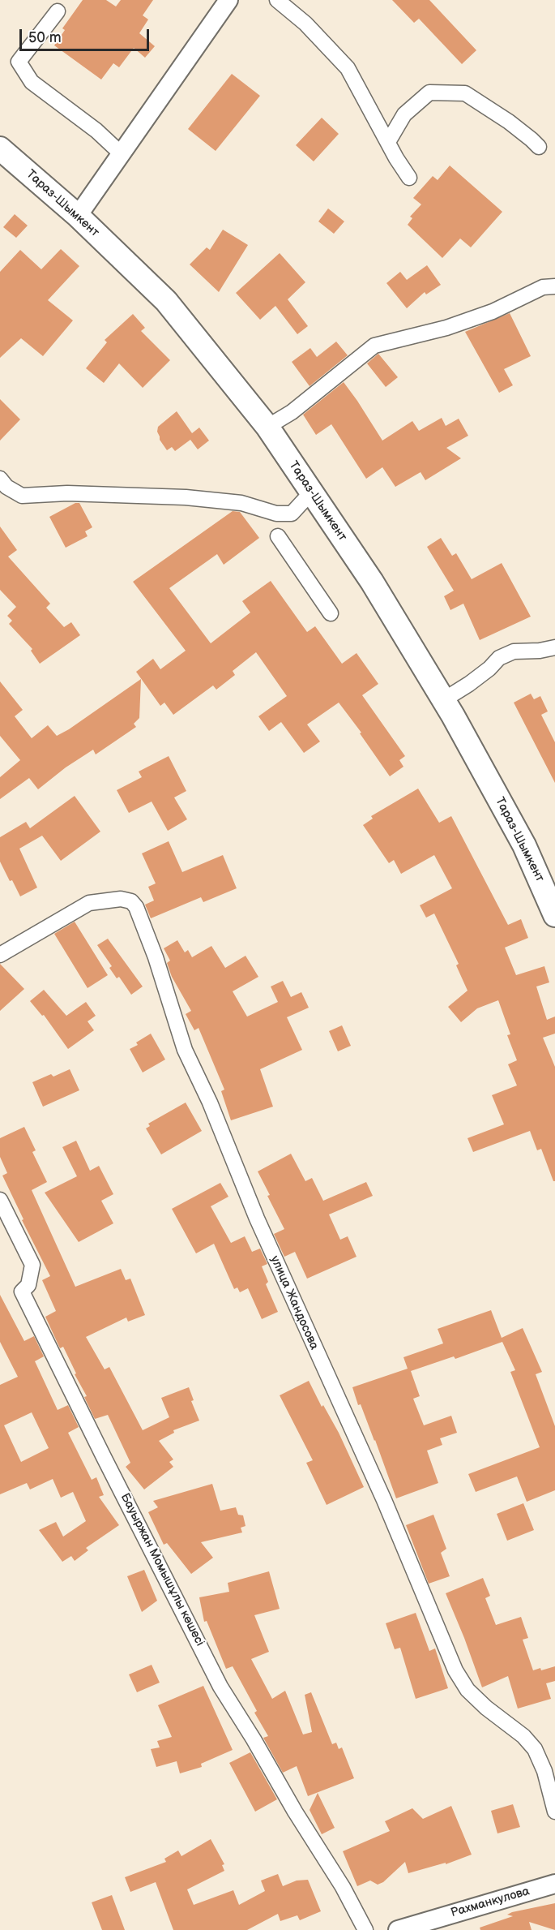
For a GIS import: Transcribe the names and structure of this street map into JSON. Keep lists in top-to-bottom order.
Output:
{
  "streets": {
    "main road": ["Тараз-Шымкент"],
    "street": ["улица Жандосова", "Бауыржан Момышұлы көшесі", "Рахманкулова"]
  },
  "scale_bar": "50 m"
}
